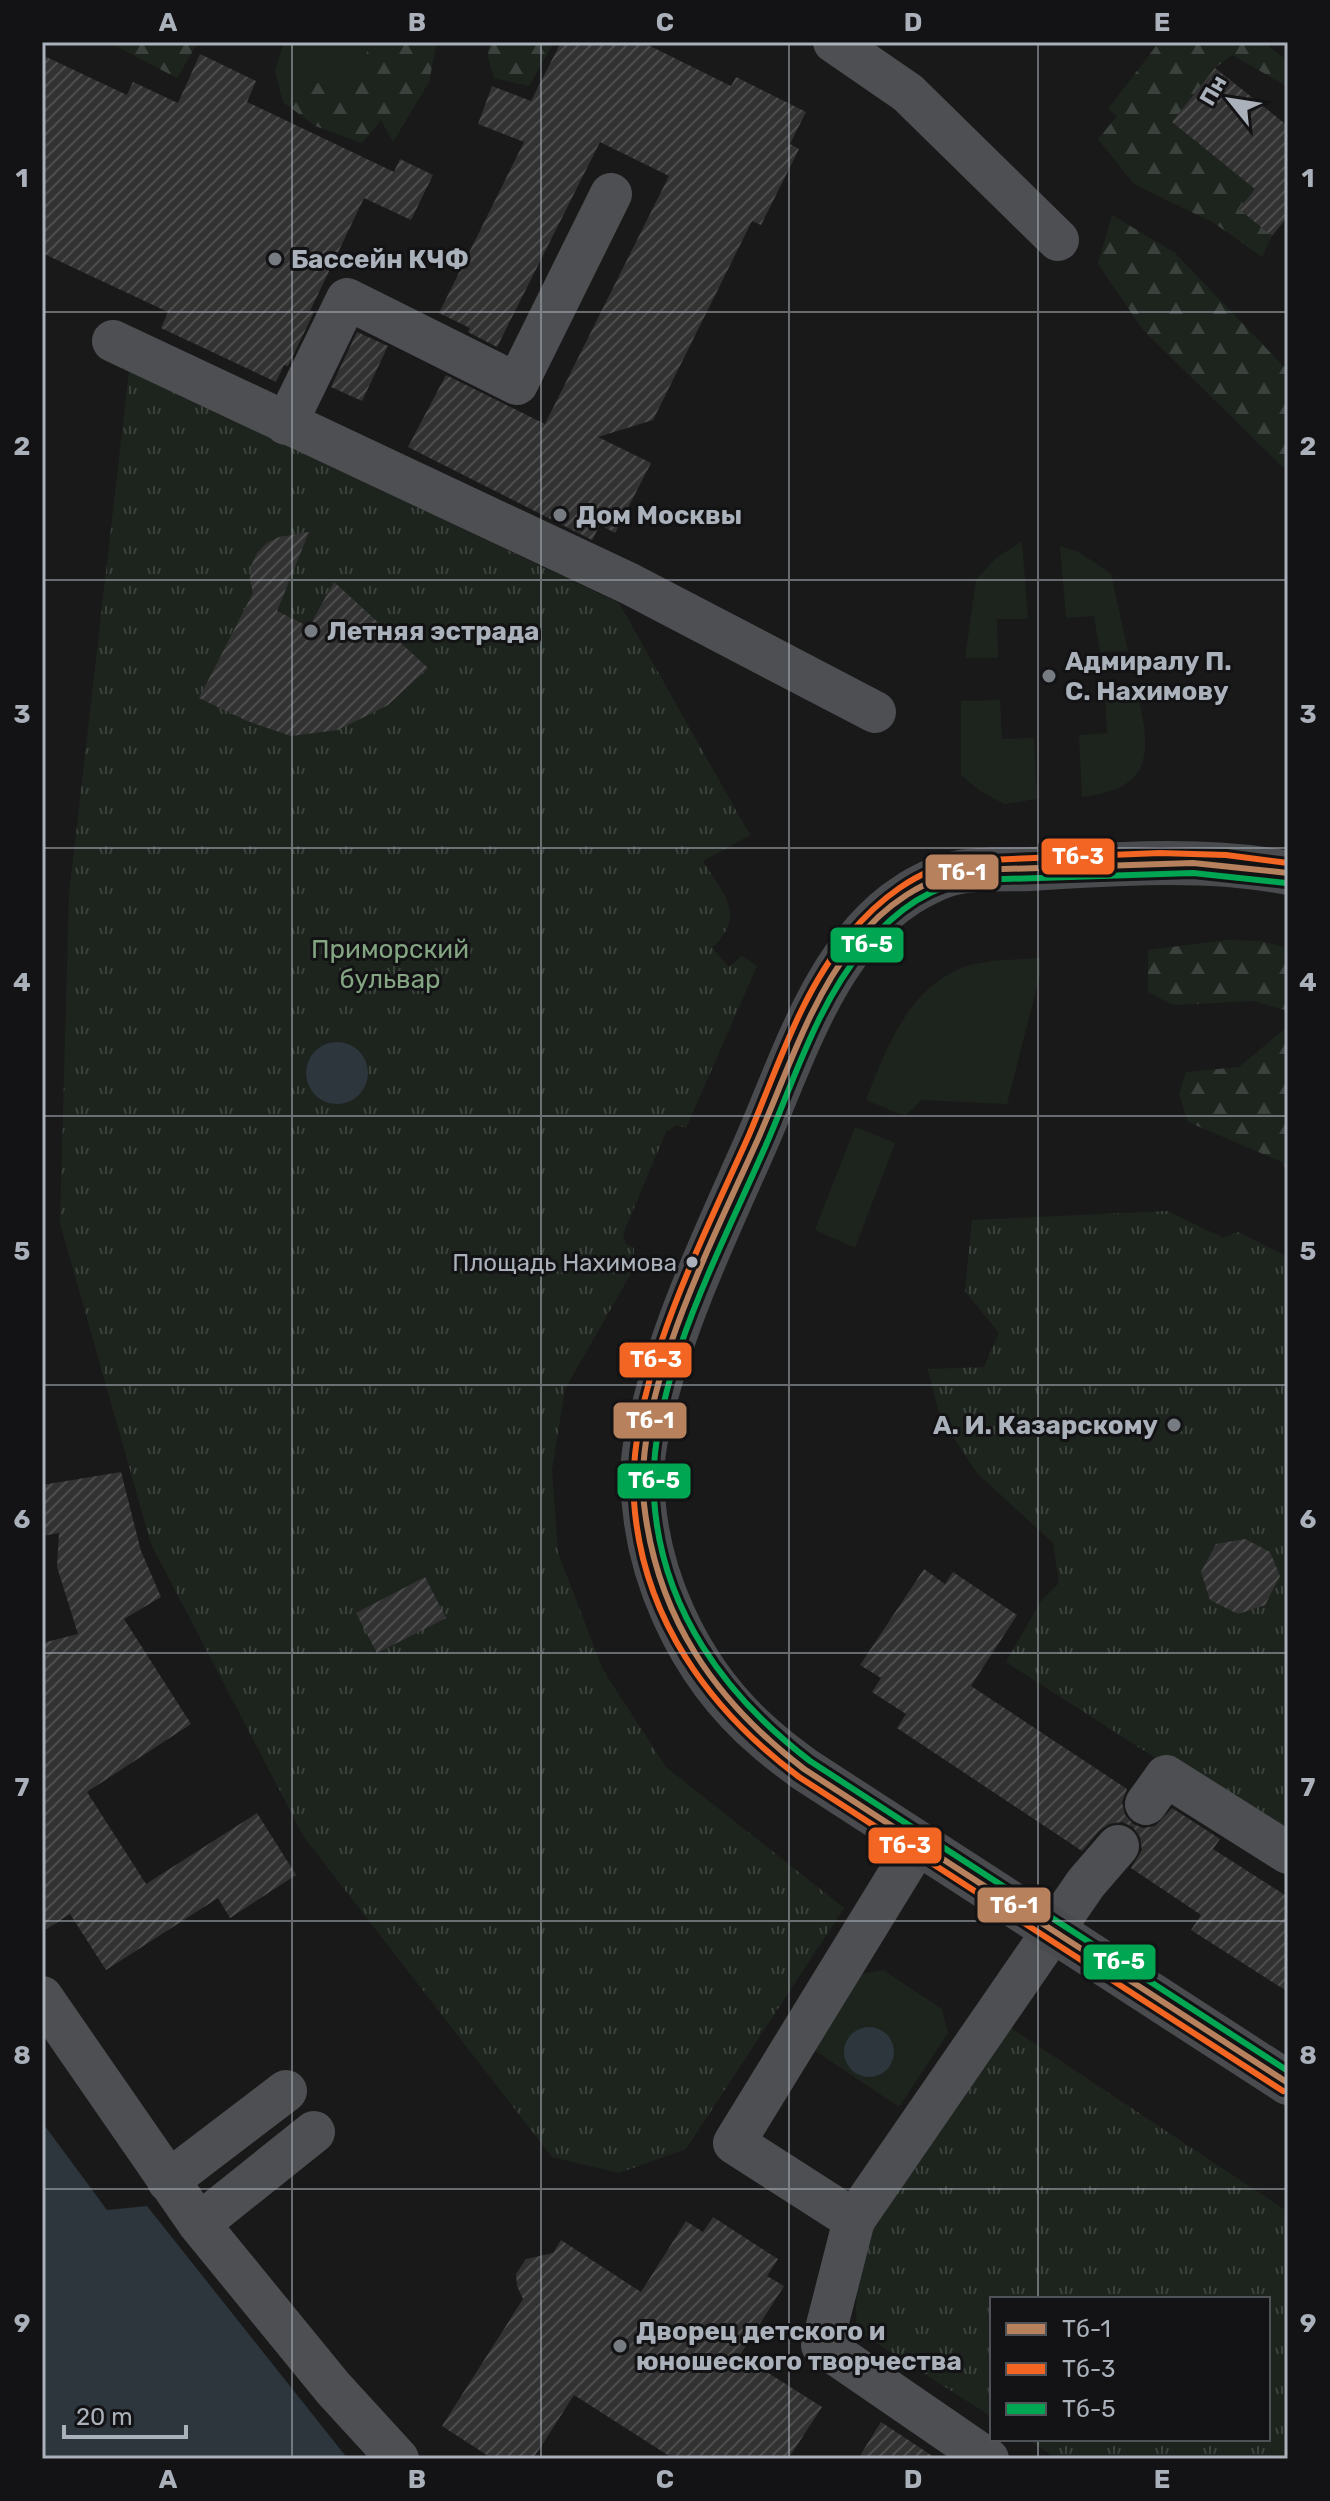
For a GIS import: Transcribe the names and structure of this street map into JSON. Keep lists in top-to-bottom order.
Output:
{
  "parks": ["Приморский бульвар"],
  "places": [
    "Бассейн КЧФ",
    "Дом Москвы",
    "Летняя эстрада",
    "Адмиралу П. С. Нахимову",
    "Площадь Нахимова",
    "А. И. Казарскому",
    "Дворец детского и юношеского творчества"
  ],
  "lines": ["transit line Тб-3", "transit line Тб-1", "transit line Тб-5"],
  "legend": ["Тб-1", "Тб-3", "Тб-5"],
  "scale_bar": "20 m",
  "north": "top left",
  "grid": {
    "columns": [
      "A",
      "B",
      "C",
      "D",
      "E"
    ],
    "rows": [
      "1",
      "2",
      "3",
      "4",
      "5",
      "6",
      "7",
      "8",
      "9"
    ]
  }
}
